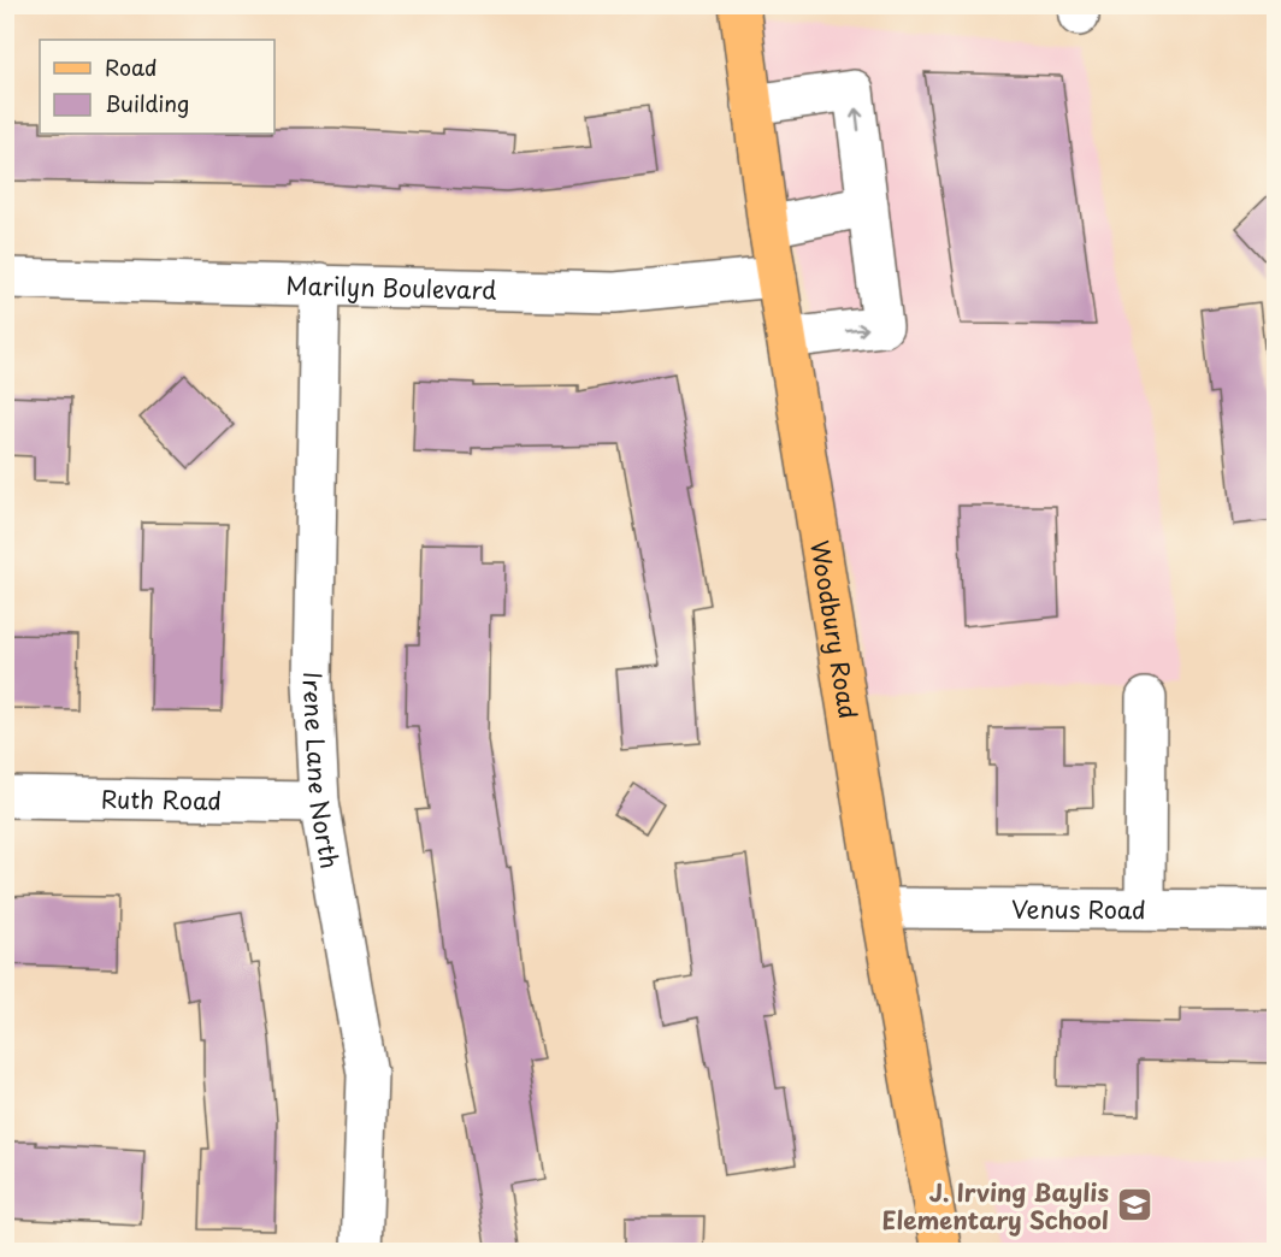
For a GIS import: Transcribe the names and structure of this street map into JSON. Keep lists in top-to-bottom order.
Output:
{
  "streets": {
    "main road": ["Woodbury Road"],
    "street": [
      "Marilyn Boulevard",
      "Irene Lane North",
      "Ruth Road",
      "Venus Road"
    ]
  },
  "crossings": [
    ["Marilyn Boulevard", "Woodbury Road"],
    ["Marilyn Boulevard", "Irene Lane North"],
    ["Woodbury Road", "Venus Road"],
    ["Irene Lane North", "Ruth Road"]
  ],
  "places": {
    "school or university": ["J. Irving Baylis Elementary School"]
  },
  "legend": ["Road", "Building"]
}
